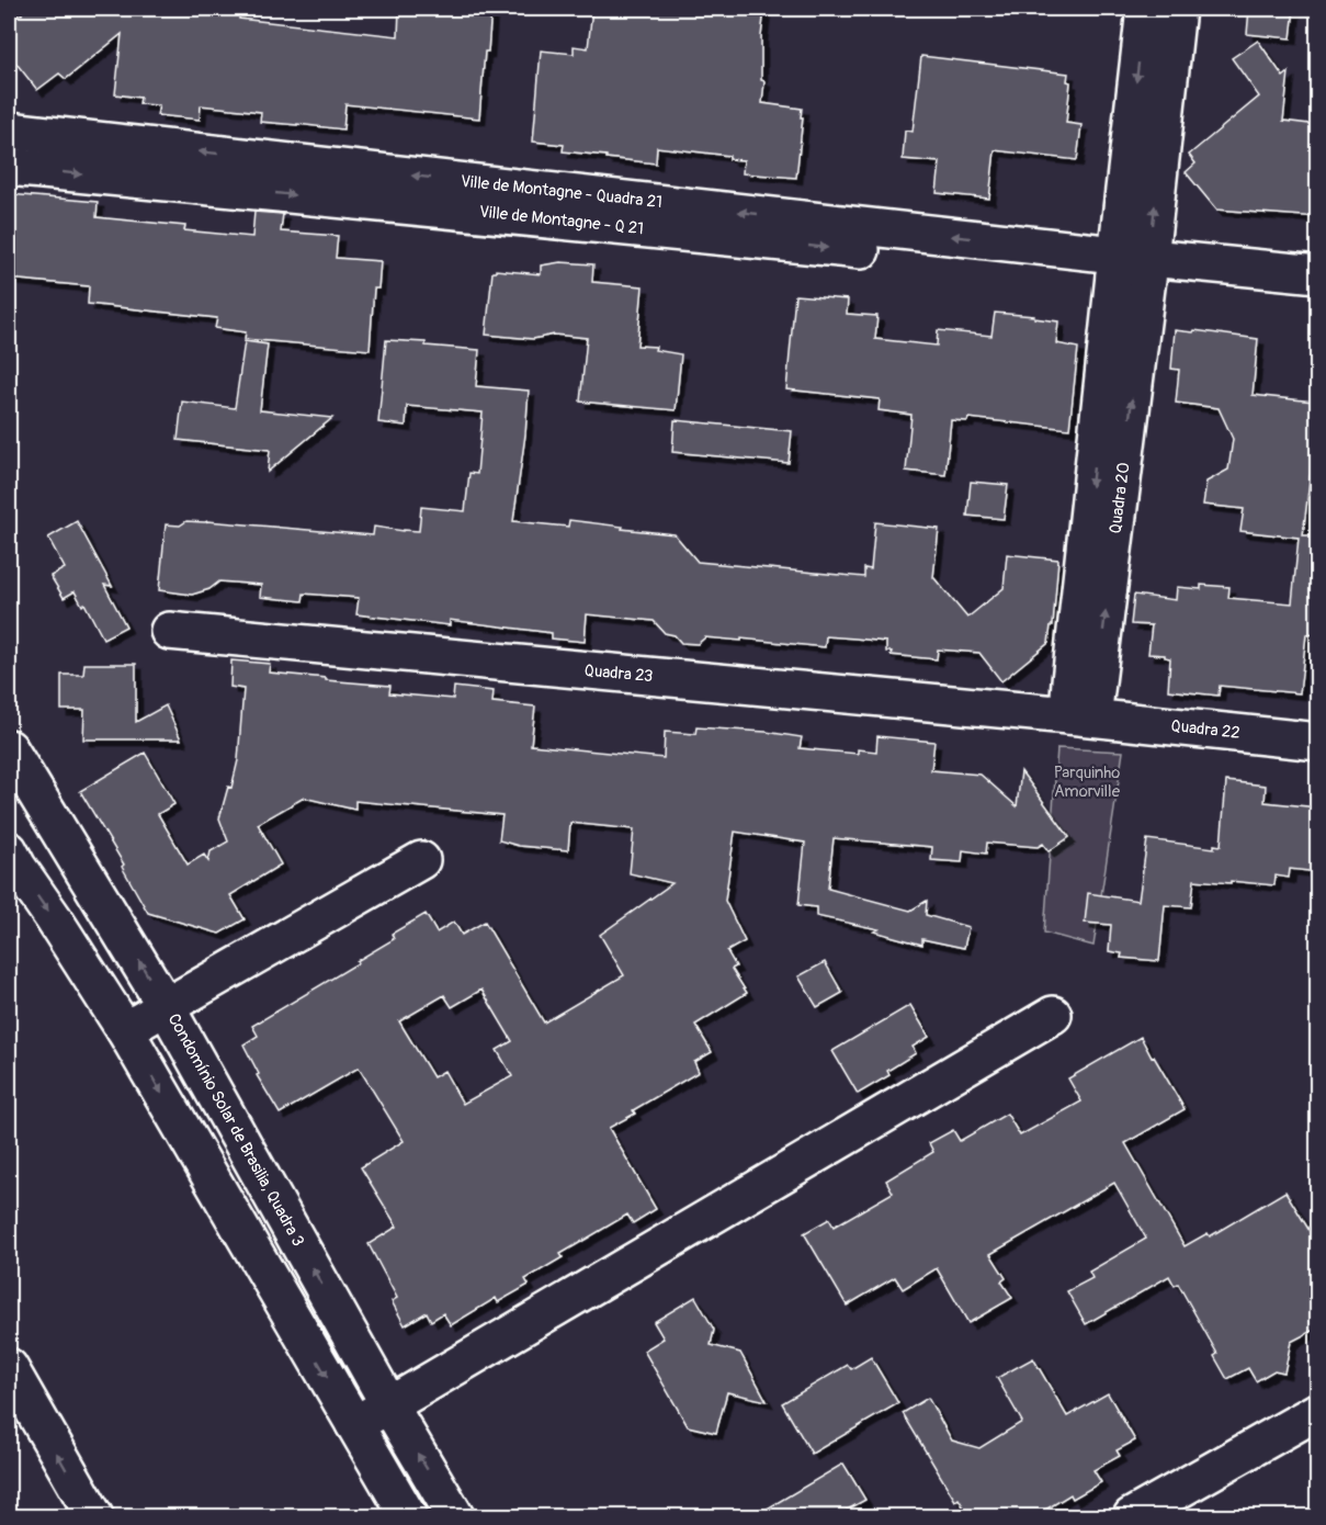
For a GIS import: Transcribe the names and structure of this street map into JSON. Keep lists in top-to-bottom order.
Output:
{
  "streets": {
    "street": [
      "Ville de Montagne - Quadra 21",
      "Ville de Montagne - Q 21",
      "Quadra 20",
      "Quadra 23",
      "Quadra 22",
      "Condomínio Solar de Brasilia, Quadra 3"
    ]
  },
  "crossings": [
    ["Ville de Montagne - Quadra 21", "Ville de Montagne - Q 21"],
    ["Ville de Montagne - Quadra 21", "Quadra 20"],
    ["Ville de Montagne - Q 21", "Quadra 20"],
    ["Quadra 20", "Quadra 23"],
    ["Quadra 20", "Quadra 22"],
    ["Quadra 23", "Quadra 22"]
  ],
  "one_way": ["Ville de Montagne - Quadra 21", "Ville de Montagne - Q 21"],
  "parks": ["Parquinho Amorville"]
}
